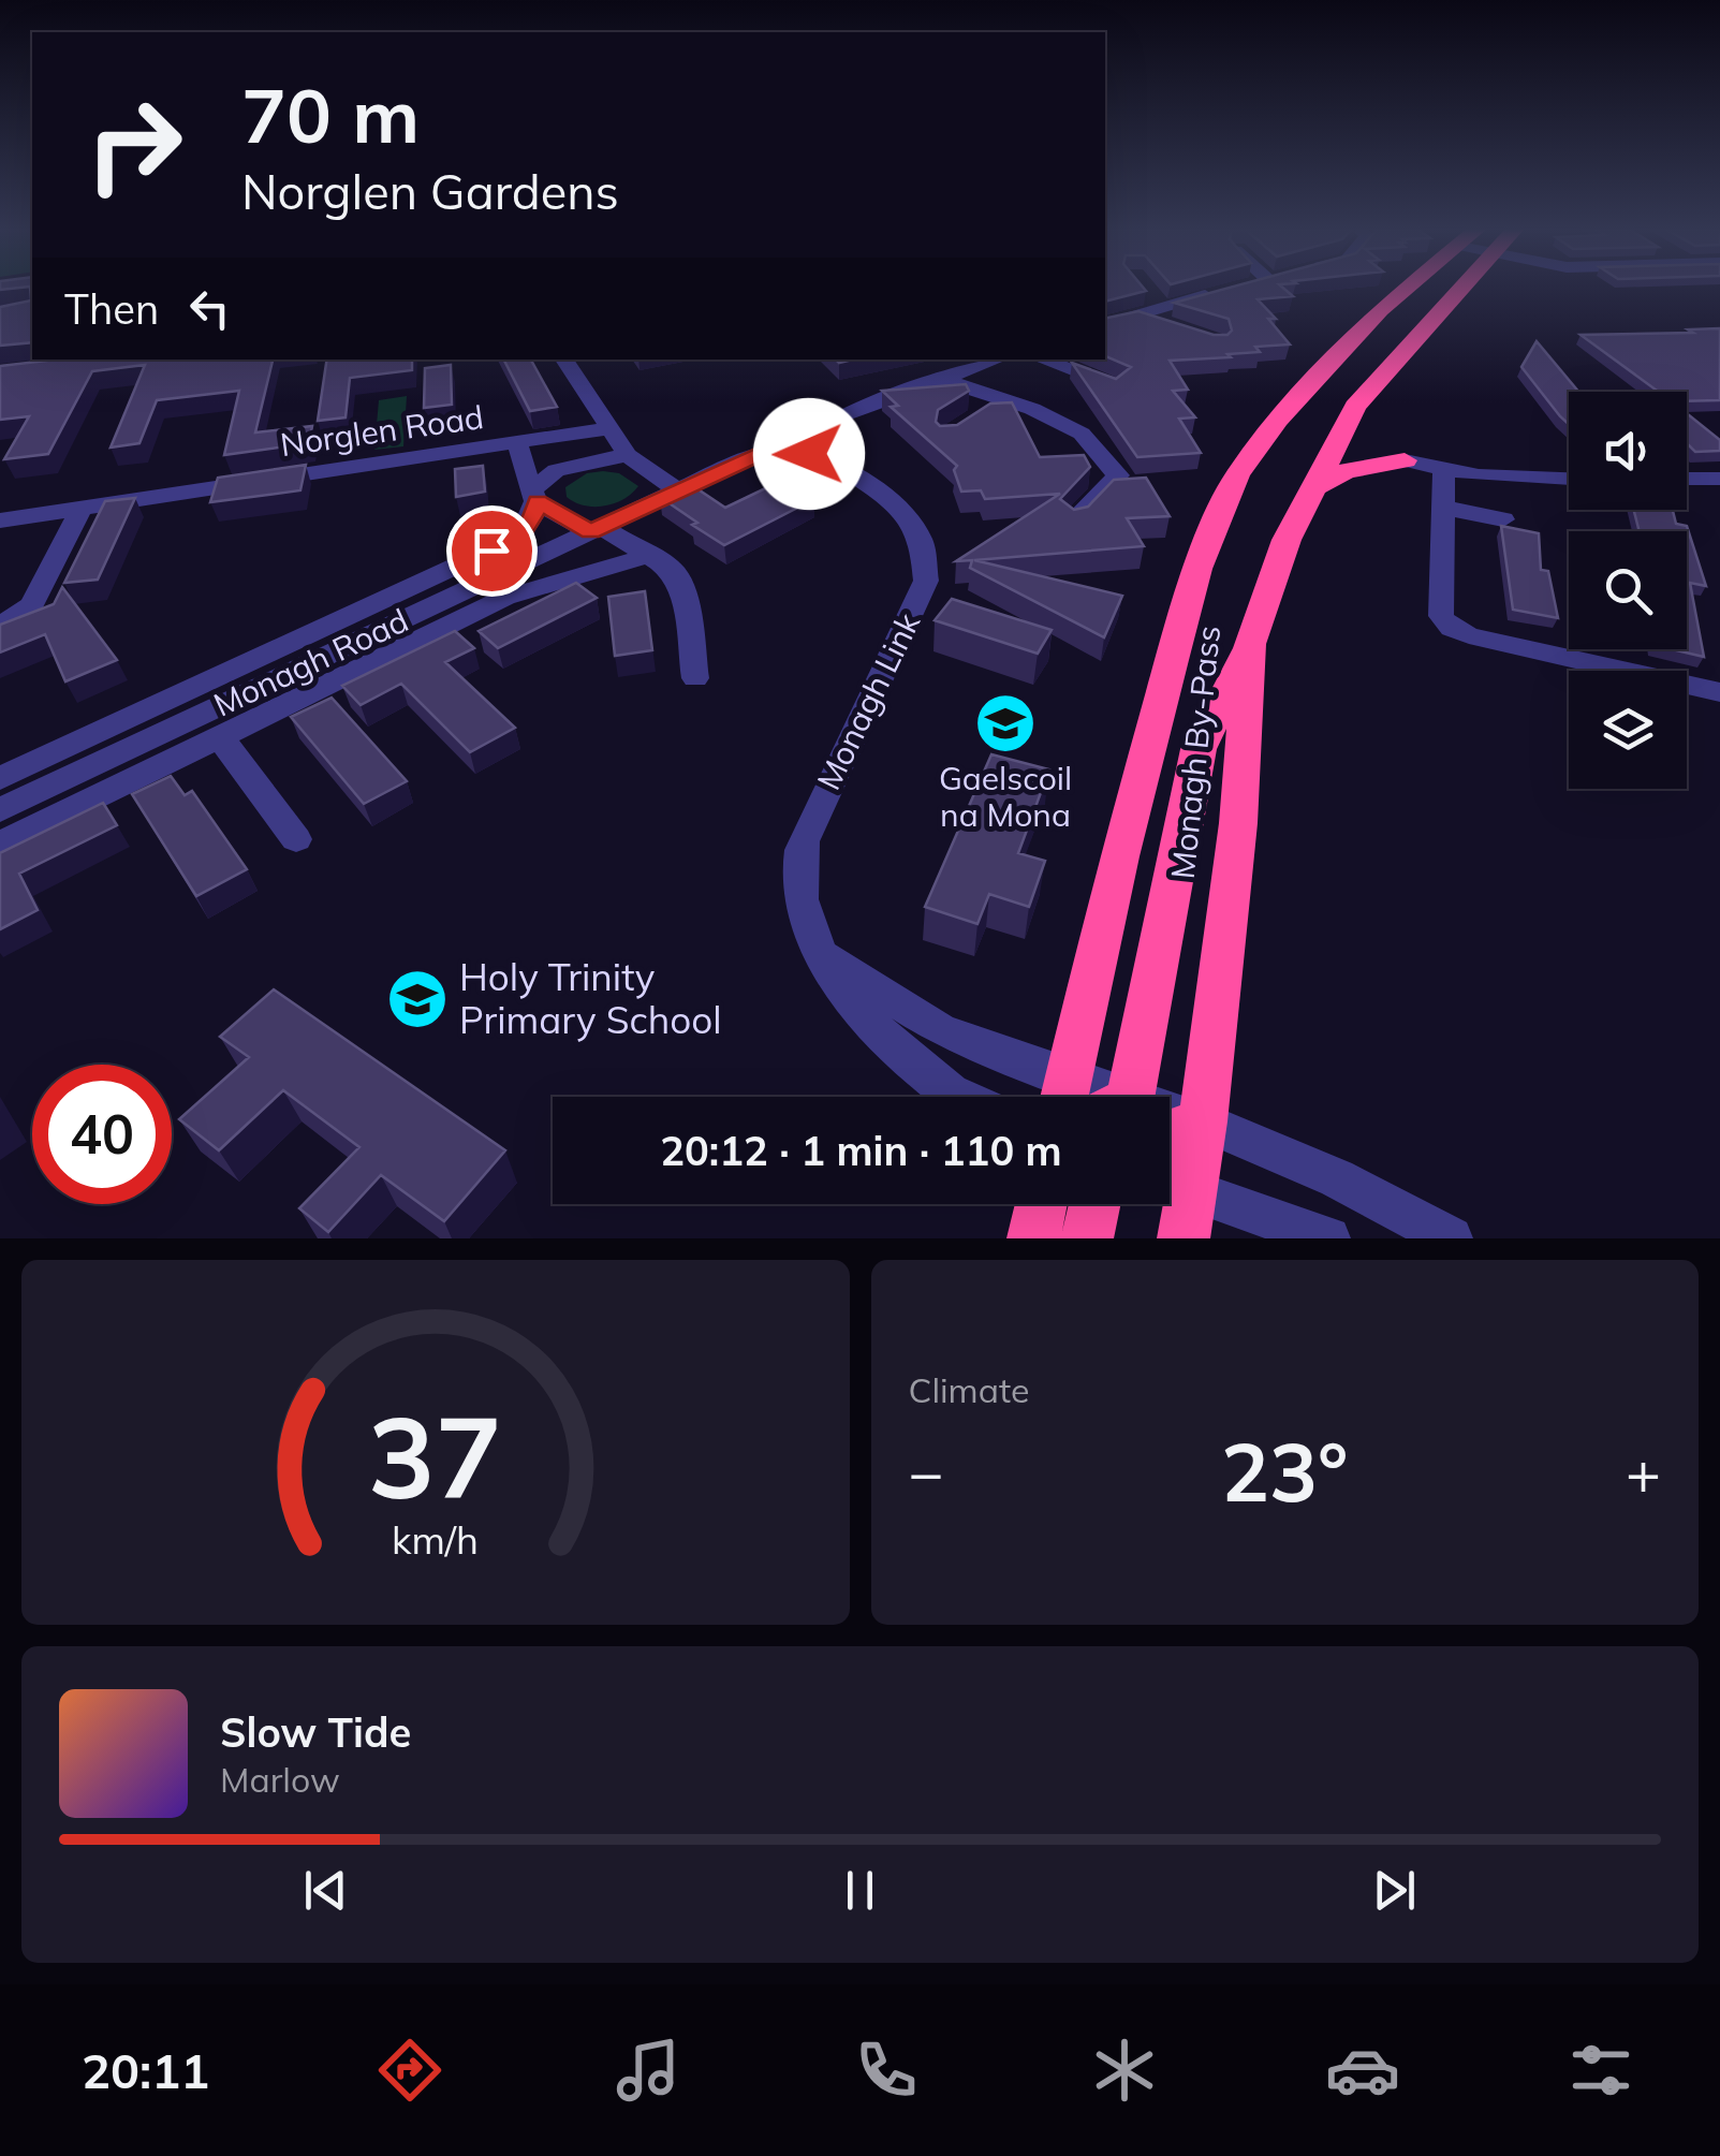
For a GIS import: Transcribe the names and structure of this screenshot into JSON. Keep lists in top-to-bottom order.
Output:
{
  "streets": {
    "highway": ["Monagh By-Pass"],
    "street": ["Norglen Road", "Monagh Road", "Monagh Link"]
  },
  "crossings": [
    ["Norglen Road", "Monagh Road"],
    ["Monagh Road", "Monagh Link"]
  ],
  "places": {
    "school or university": ["Gaelscoil na Mona", "Holy Trinity Primary School"]
  },
  "page": {
    "turn": ["70 m", "Norglen Gardens"],
    "then": "Then",
    "limit": "40",
    "trip": "20:12 · 1 min · 110 m",
    "tile": "Climate",
    "heat": ["−", "23°", "+"],
    "song": ["Slow Tide", "Marlow"],
    "tabs": "20:11",
    "gauge": ["37", "km/h"]
  }
}
